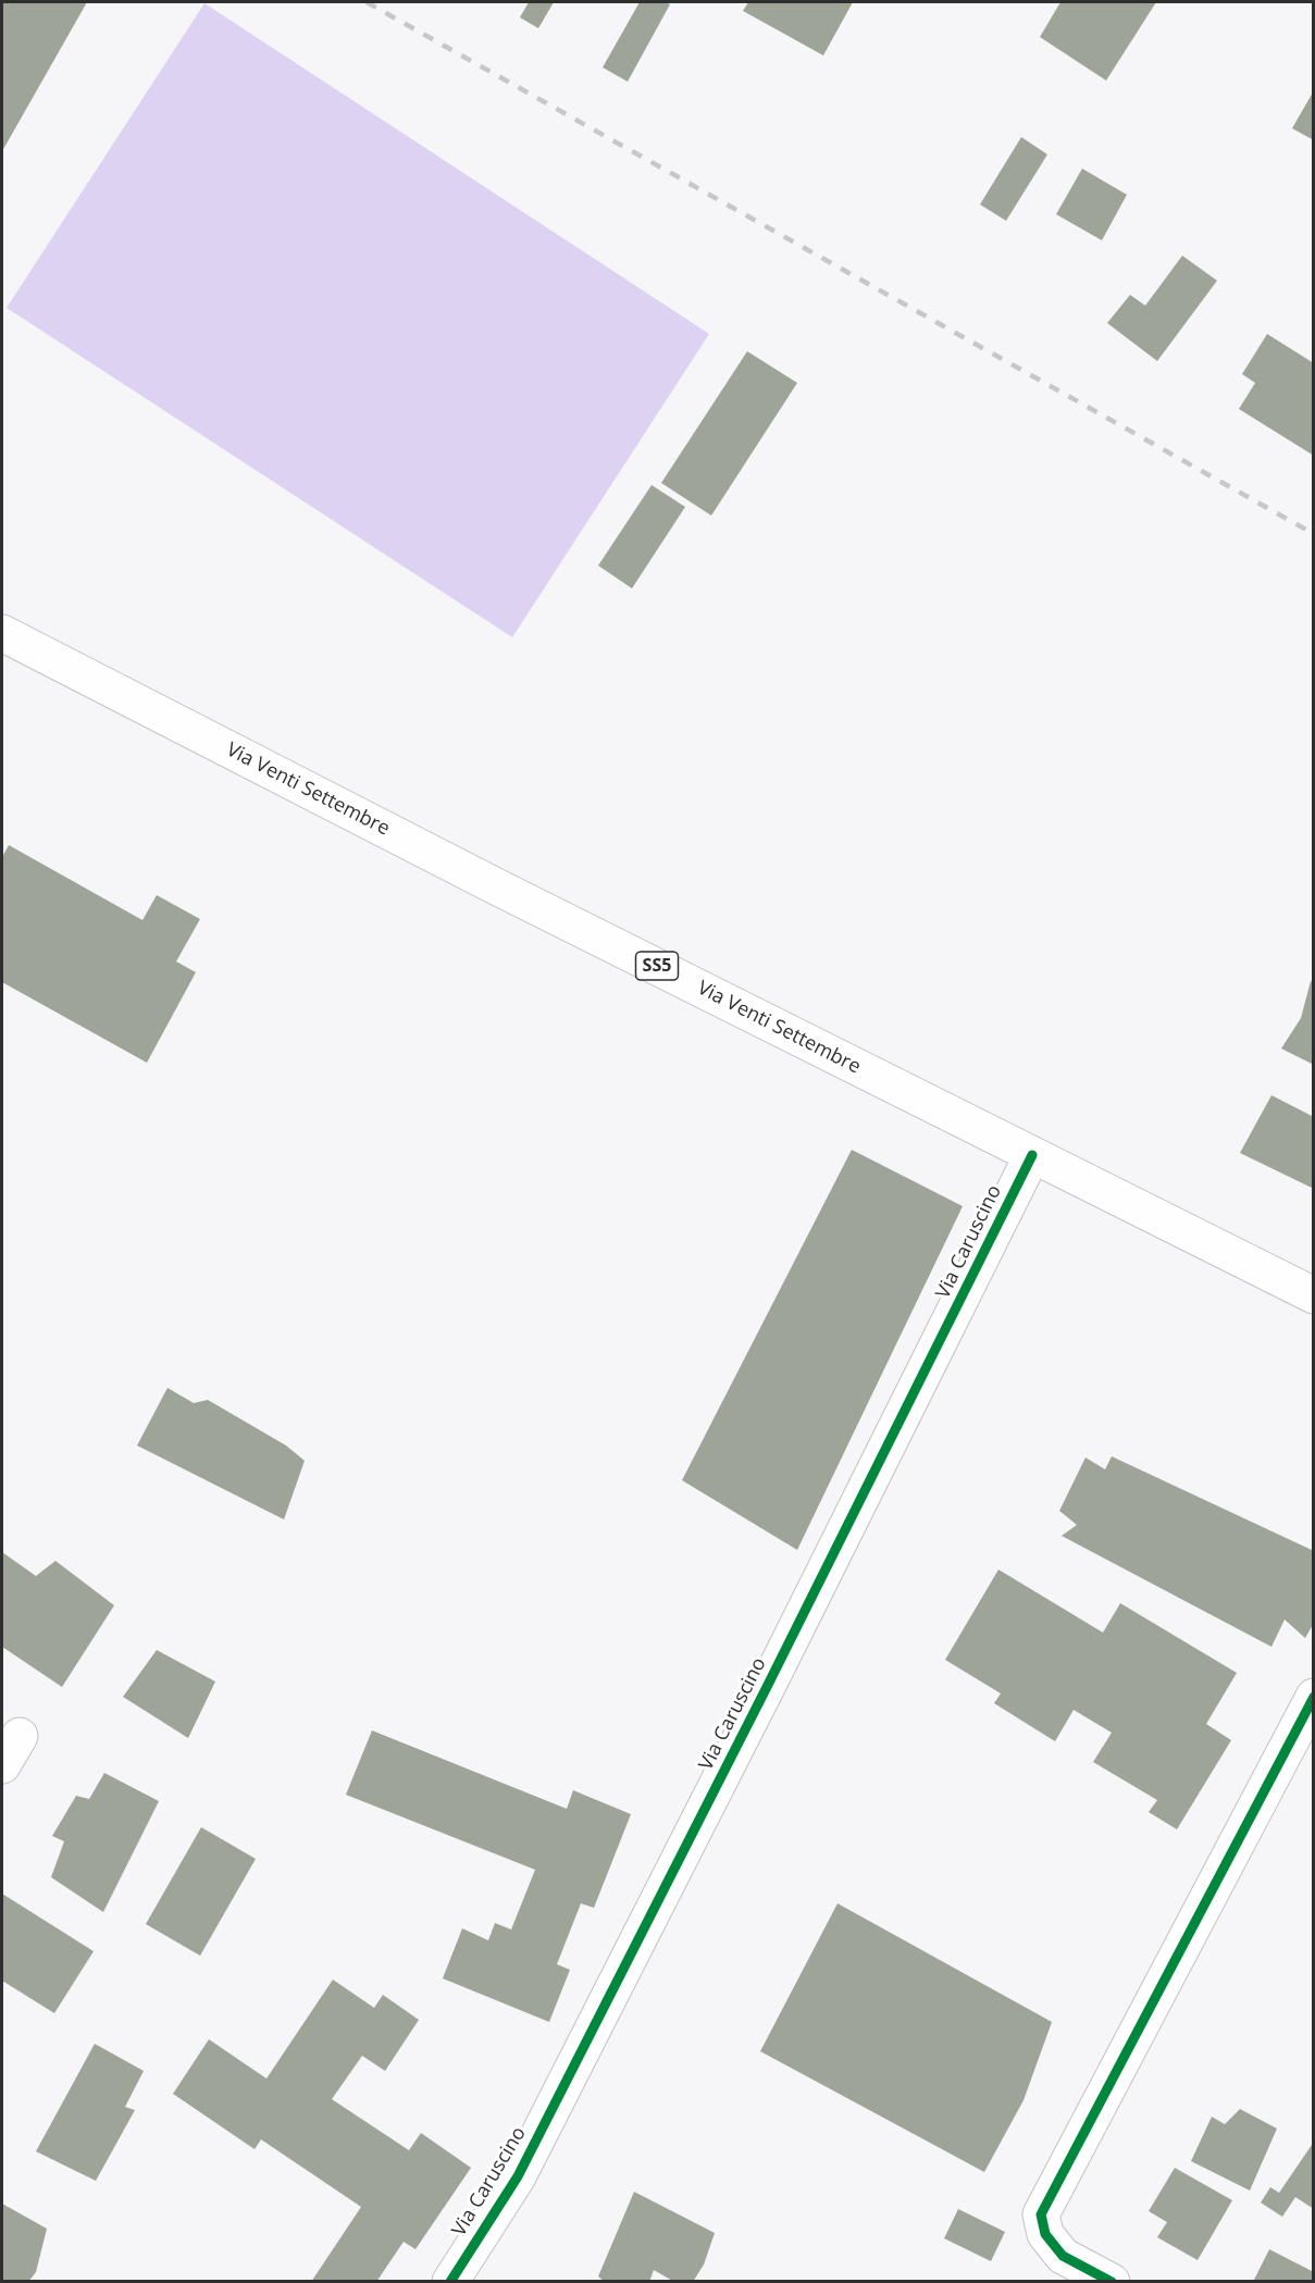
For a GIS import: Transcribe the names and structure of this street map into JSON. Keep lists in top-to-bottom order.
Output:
{
  "streets": {
    "street": ["Via Venti Settembre", "SS5", "Via Caruscino"]
  },
  "crossings": [
    ["Via Venti Settembre", "Via Caruscino"]
  ]
}
